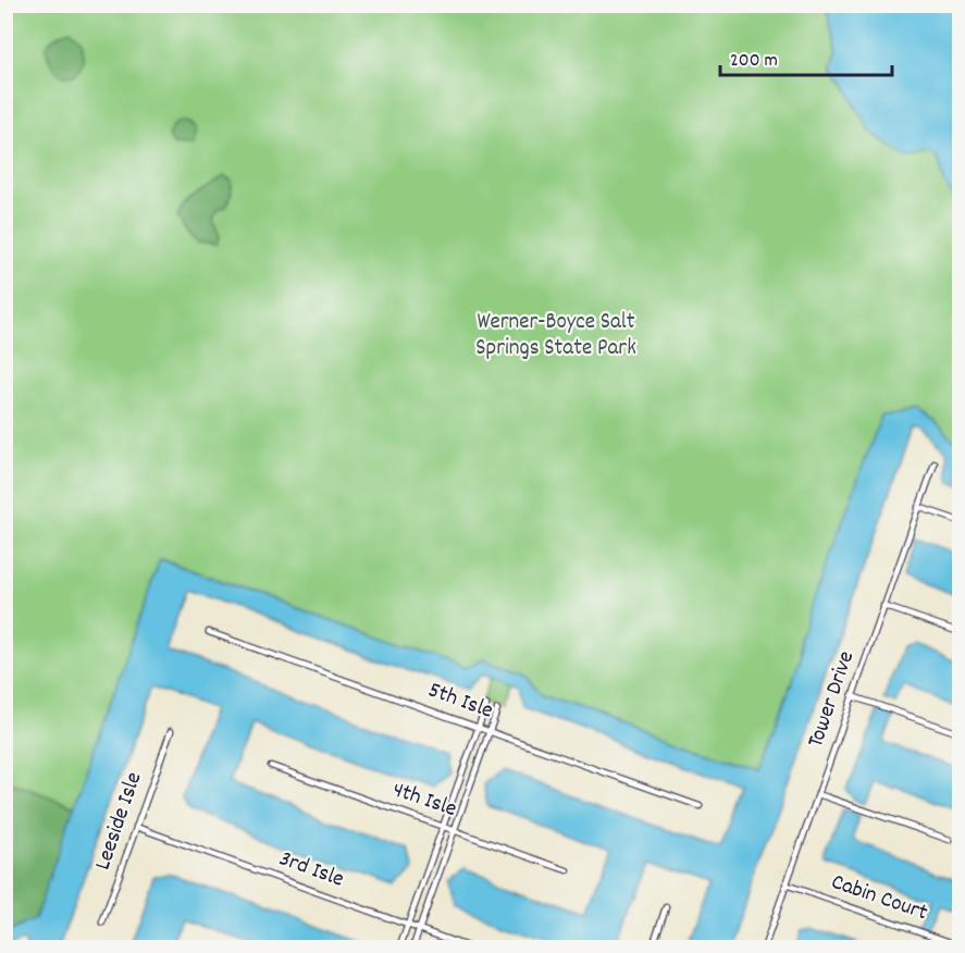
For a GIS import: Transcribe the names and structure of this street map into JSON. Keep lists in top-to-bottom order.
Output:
{
  "streets": {
    "street": [
      "Tower Drive",
      "5th Isle",
      "4th Isle",
      "Leeside Isle",
      "3rd Isle",
      "Cabin Court"
    ]
  },
  "crossings": [
    ["Tower Drive", "Cabin Court"],
    ["Leeside Isle", "3rd Isle"]
  ],
  "parks": ["Werner-Boyce Salt Springs State Park"],
  "scale_bar": "200 m"
}
